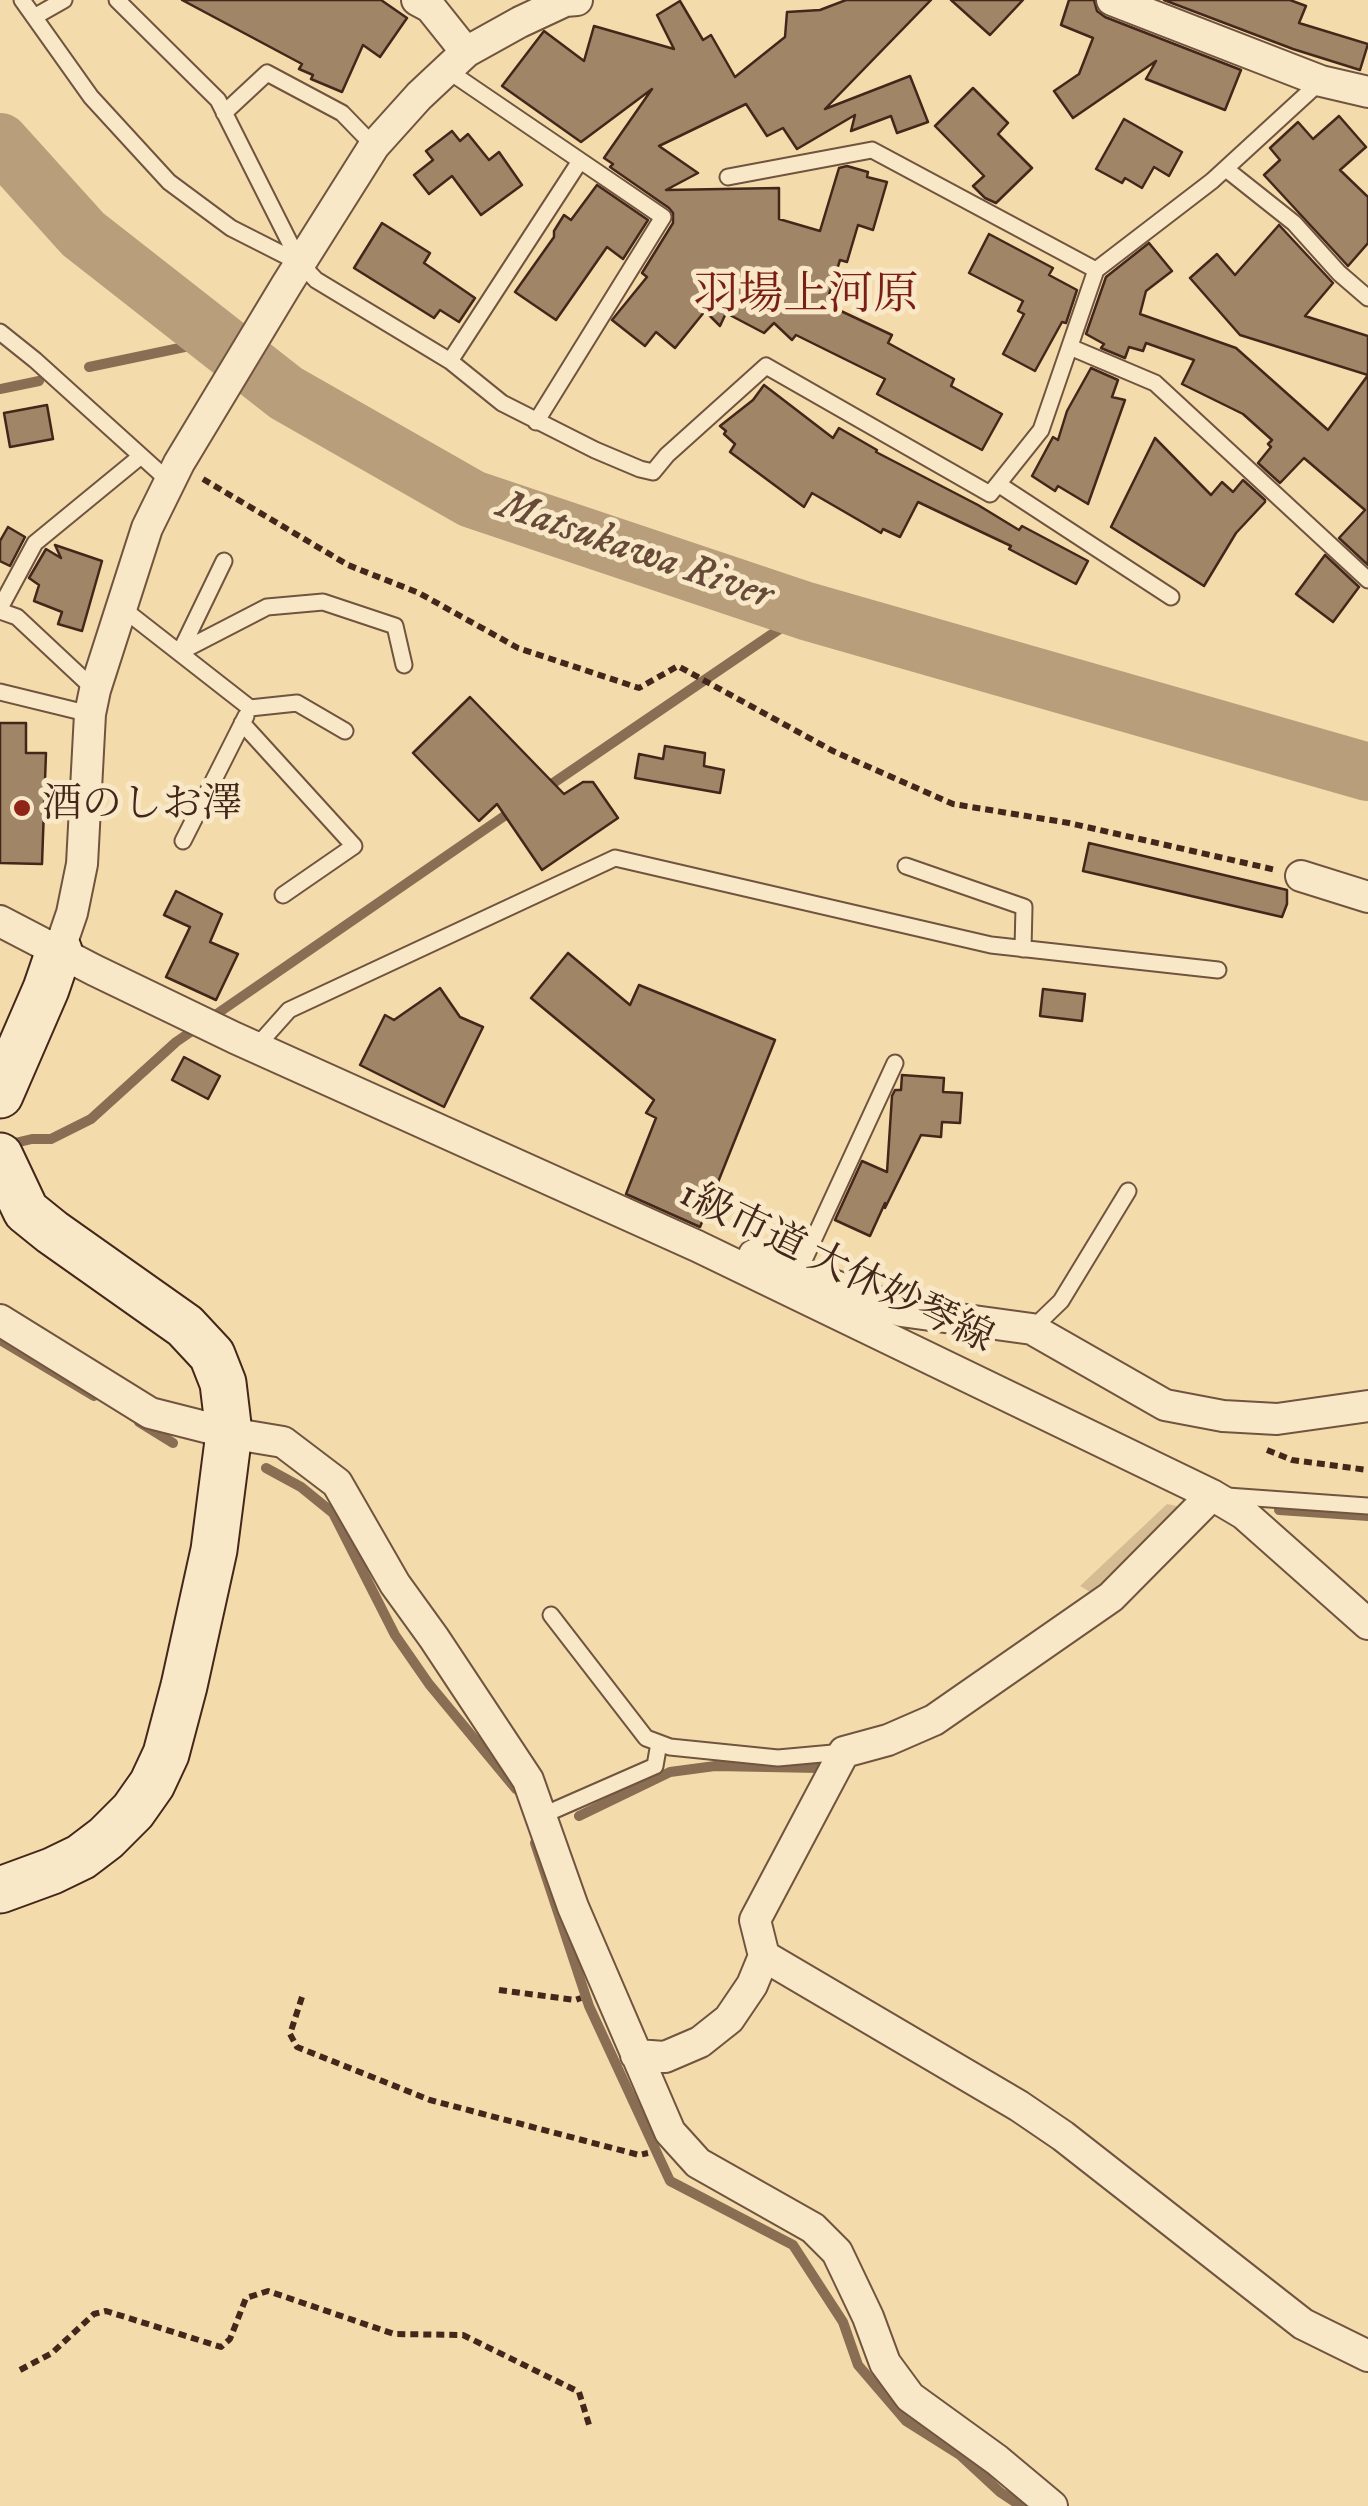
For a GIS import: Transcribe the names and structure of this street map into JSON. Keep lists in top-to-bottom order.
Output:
{
  "streets": {
    "street": ["1級市道 大休妙琴線"]
  },
  "districts": ["羽場上河原"],
  "water": ["Matsukawa River"],
  "places": ["酒のしお澤"]
}
